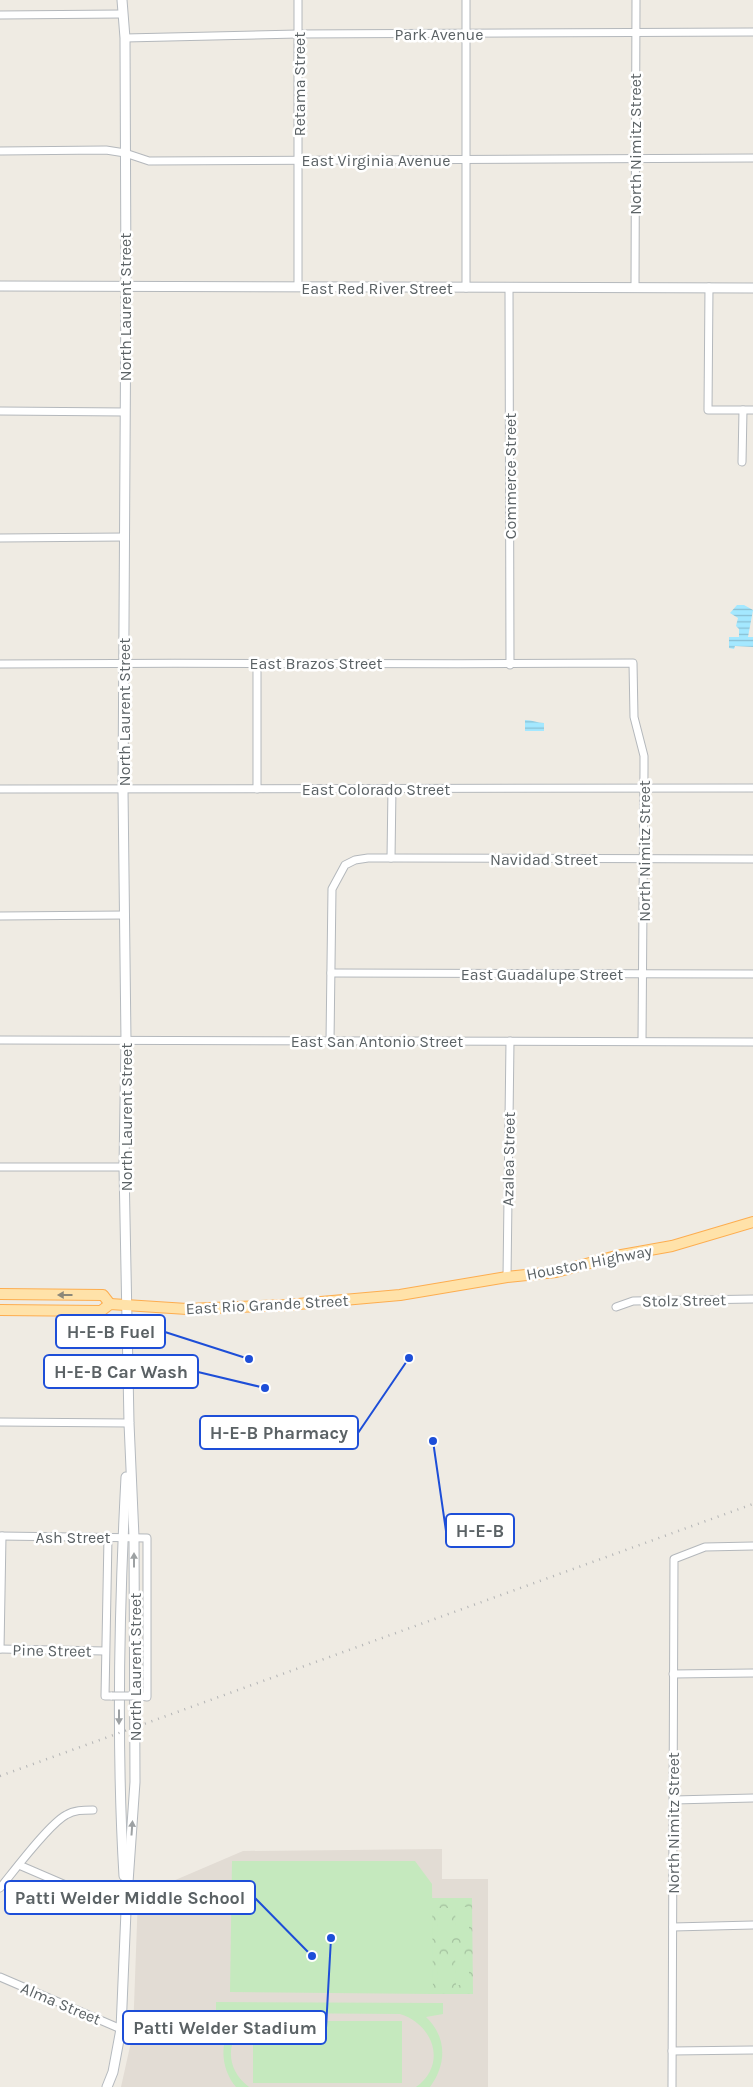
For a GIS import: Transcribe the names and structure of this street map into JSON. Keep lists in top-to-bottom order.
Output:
{
  "streets": {
    "main road": [
      "East Red River Street",
      "North Laurent Street",
      "Houston Highway",
      "East Rio Grande Street"
    ],
    "street": [
      "Park Avenue",
      "Retama Street",
      "North Nimitz Street",
      "East Virginia Avenue",
      "Commerce Street",
      "East Brazos Street",
      "East Colorado Street",
      "Navidad Street",
      "East Guadalupe Street",
      "East San Antonio Street",
      "Azalea Street",
      "Stolz Street",
      "Ash Street",
      "Pine Street",
      "Alma Street"
    ]
  },
  "crossings": [
    ["Park Avenue", "Retama Street"],
    ["Park Avenue", "North Nimitz Street"],
    ["Park Avenue", "North Laurent Street"],
    ["Retama Street", "East Virginia Avenue"],
    ["Retama Street", "East Red River Street"],
    ["North Nimitz Street", "East Virginia Avenue"],
    ["North Nimitz Street", "East Red River Street"],
    ["North Nimitz Street", "East Brazos Street"],
    ["North Nimitz Street", "East Colorado Street"],
    ["North Nimitz Street", "Navidad Street"],
    ["North Nimitz Street", "East Guadalupe Street"],
    ["North Nimitz Street", "East San Antonio Street"],
    ["East Virginia Avenue", "North Laurent Street"],
    ["East Red River Street", "North Laurent Street"],
    ["East Red River Street", "Commerce Street"],
    ["North Laurent Street", "East Brazos Street"],
    ["North Laurent Street", "East Colorado Street"],
    ["North Laurent Street", "East San Antonio Street"],
    ["North Laurent Street", "East Rio Grande Street"],
    ["North Laurent Street", "Ash Street"],
    ["North Laurent Street", "Alma Street"],
    ["Commerce Street", "East Brazos Street"],
    ["Navidad Street", "East Guadalupe Street"],
    ["East San Antonio Street", "Azalea Street"],
    ["Azalea Street", "Houston Highway"],
    ["Houston Highway", "East Rio Grande Street"],
    ["Ash Street", "Pine Street"]
  ],
  "places": [
    "H-E-B Pharmacy",
    "H-E-B Fuel",
    "H-E-B Car Wash",
    "H-E-B",
    "Patti Welder Stadium",
    "Patti Welder Middle School"
  ]
}
